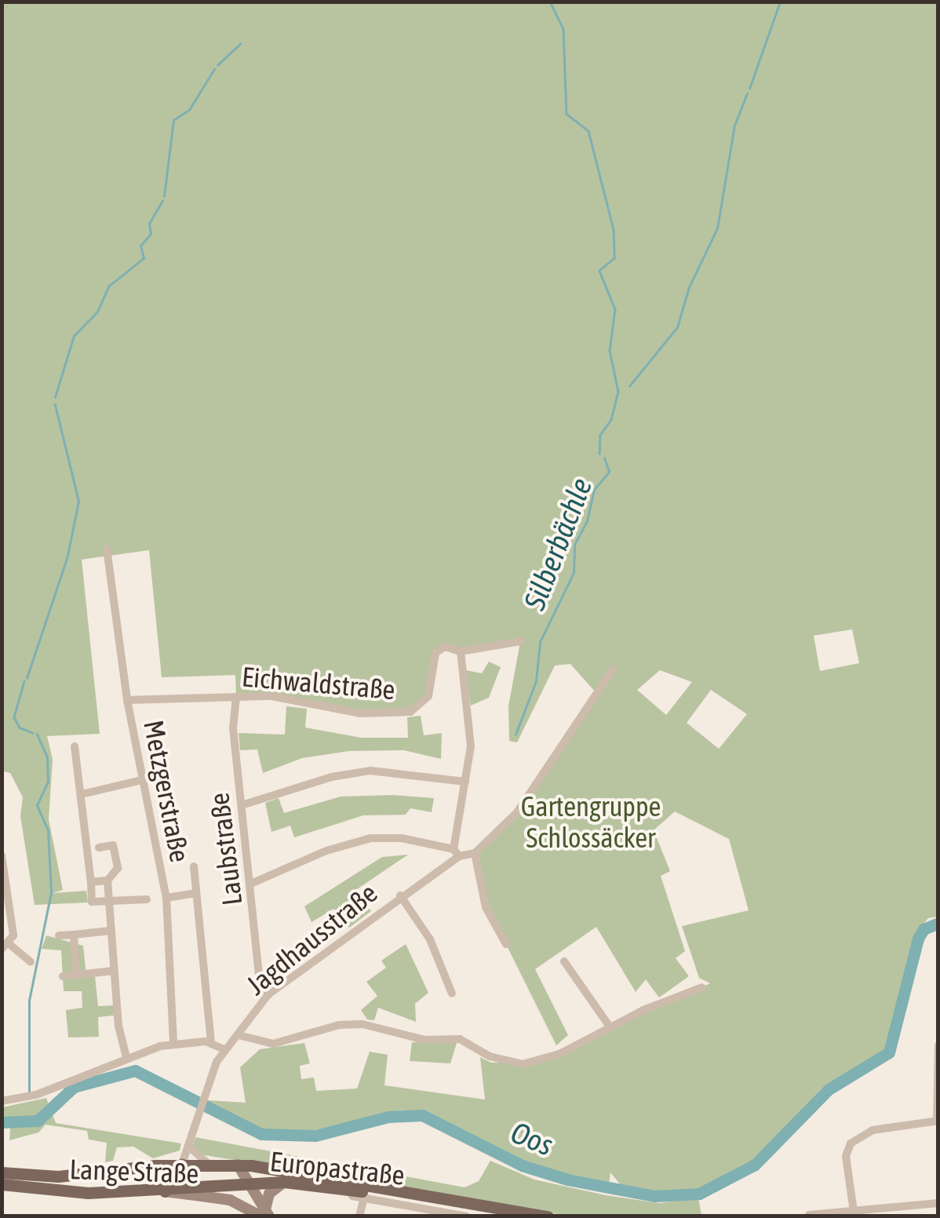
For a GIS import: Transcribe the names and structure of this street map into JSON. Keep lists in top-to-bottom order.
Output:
{
  "streets": {
    "main road": ["Europastraße", "Lange Straße"],
    "street": [
      "Eichwaldstraße",
      "Metzgerstraße",
      "Laubstraße",
      "Jagdhausstraße"
    ]
  },
  "crossings": [
    ["Eichwaldstraße", "Metzgerstraße"],
    ["Eichwaldstraße", "Laubstraße"],
    ["Laubstraße", "Jagdhausstraße"],
    ["Jagdhausstraße", "Lange Straße"],
    ["Europastraße", "Lange Straße"]
  ],
  "water": ["Silberbächle", "Oos"],
  "parks": ["Gartengruppe Schlossäcker"]
}
